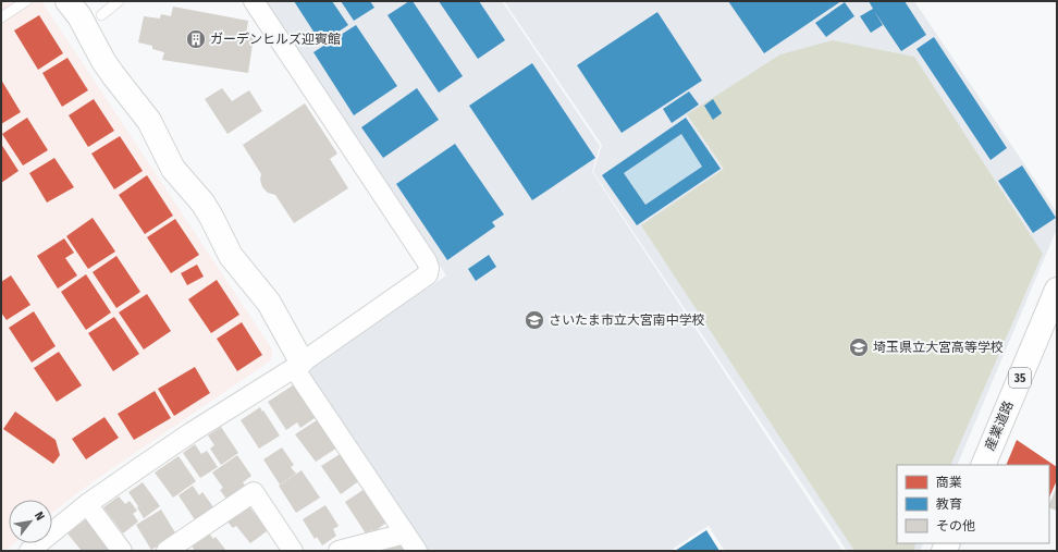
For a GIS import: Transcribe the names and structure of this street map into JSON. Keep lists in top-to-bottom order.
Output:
{
  "streets": {
    "street": ["35", "産業道路"]
  },
  "places": {
    "building": ["ガーデンヒルズ迎賓館"],
    "school or university": ["さいたま市立大宮南中学校", "埼玉県立大宮高等学校"]
  },
  "legend": ["商業", "教育", "その他"],
  "north": "top right"
}
